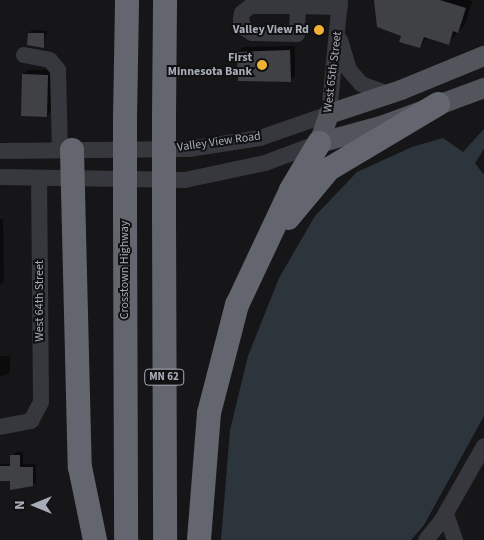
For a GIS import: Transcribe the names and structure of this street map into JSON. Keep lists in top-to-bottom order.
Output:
{
  "streets": {
    "highway": ["Crosstown Highway", "MN 62"],
    "main road": ["West 65th Street", "Valley View Road"],
    "street": ["West 64th Street"]
  },
  "crossings": [
    ["West 65th Street", "Valley View Road"]
  ],
  "places": ["Valley View Rd", "First Minnesota Bank"],
  "north": "left"
}
